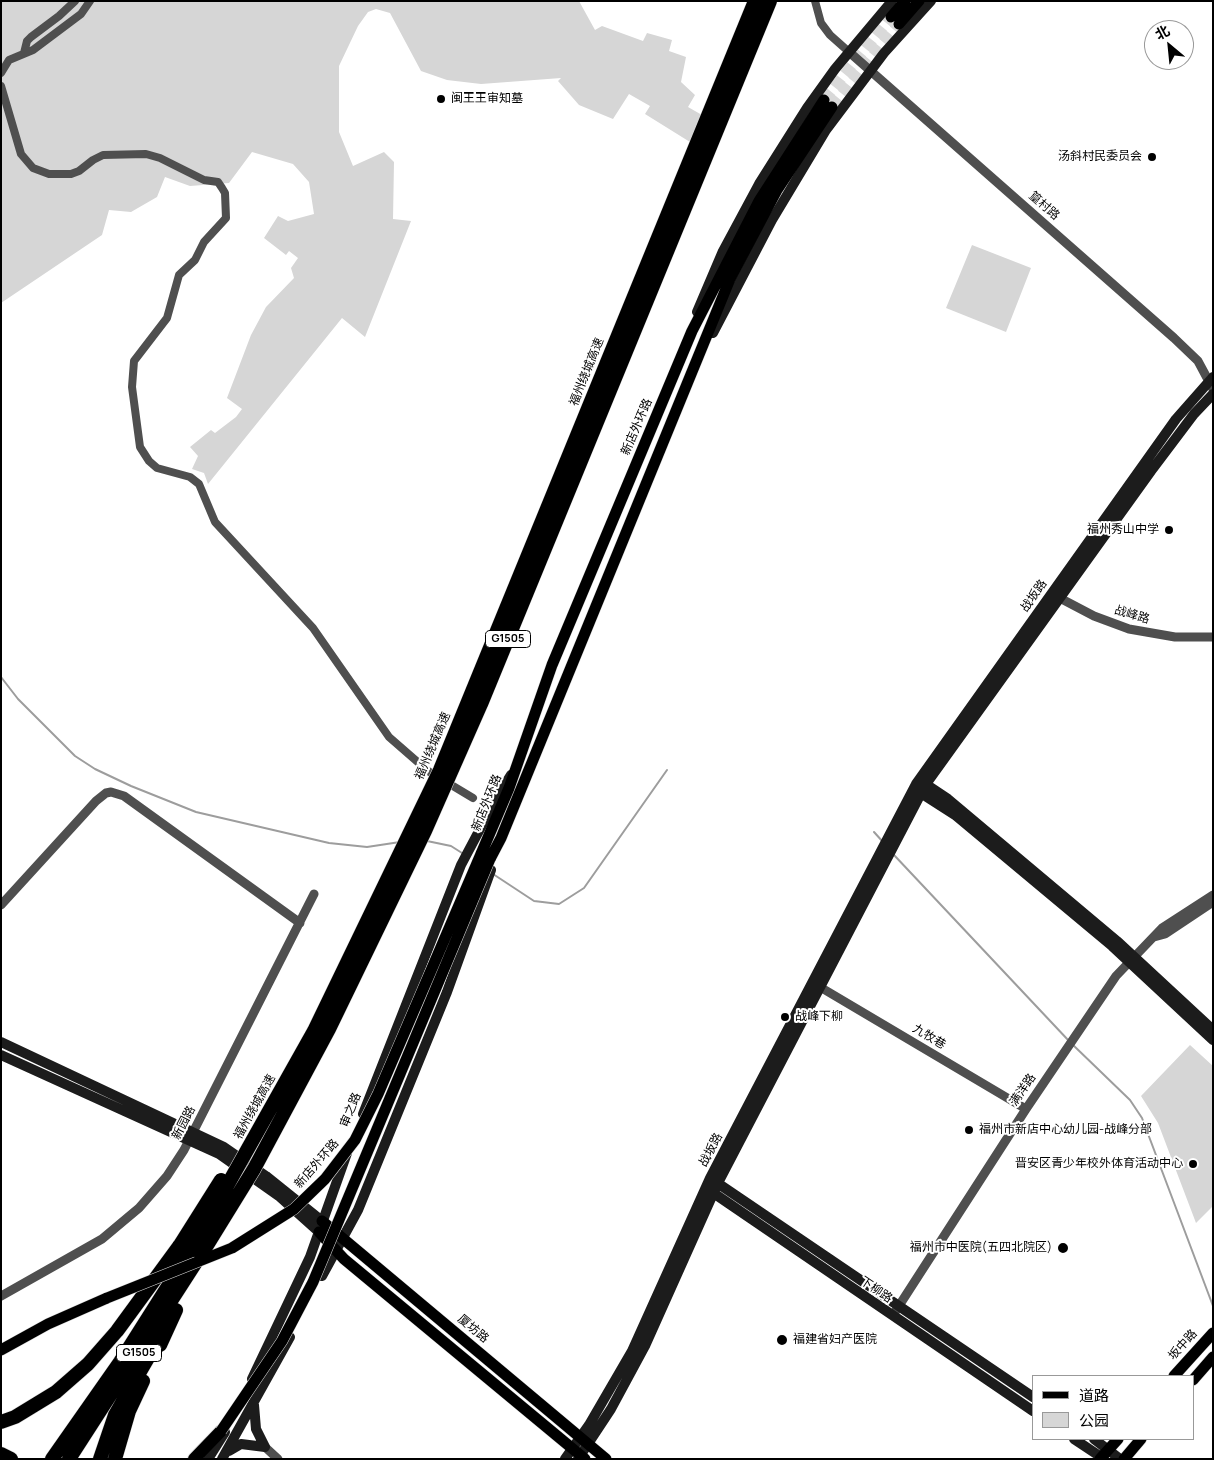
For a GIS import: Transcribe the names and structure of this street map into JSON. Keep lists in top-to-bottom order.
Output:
{
  "streets": {
    "highway": ["福州绕城高速", "G1505"],
    "main road": [
      "新店外环路",
      "战坂路",
      "审之路",
      "下柳路",
      "厦坊路",
      "坂中路"
    ],
    "street": [
      "篁村路",
      "战峰路",
      "九牧巷",
      "满洋路",
      "新园路"
    ]
  },
  "crossings": [
    ["篁村路", "战坂路"],
    ["新店外环路", "审之路"],
    ["战坂路", "战峰路"],
    ["战坂路", "九牧巷"],
    ["战坂路", "下柳路"],
    ["战坂路", "厦坊路"],
    ["九牧巷", "满洋路"],
    ["满洋路", "下柳路"],
    ["审之路", "厦坊路"]
  ],
  "places": [
    "闽王王审知墓",
    "汤斜村民委员会",
    "福州秀山中学",
    "战峰下柳",
    "福州市新店中心幼儿园-战峰分部",
    "晋安区青少年校外体育活动中心",
    "福州市中医院(五四北院区)",
    "福建省妇产医院"
  ],
  "legend": ["道路", "公园"],
  "north": "top left"
}
